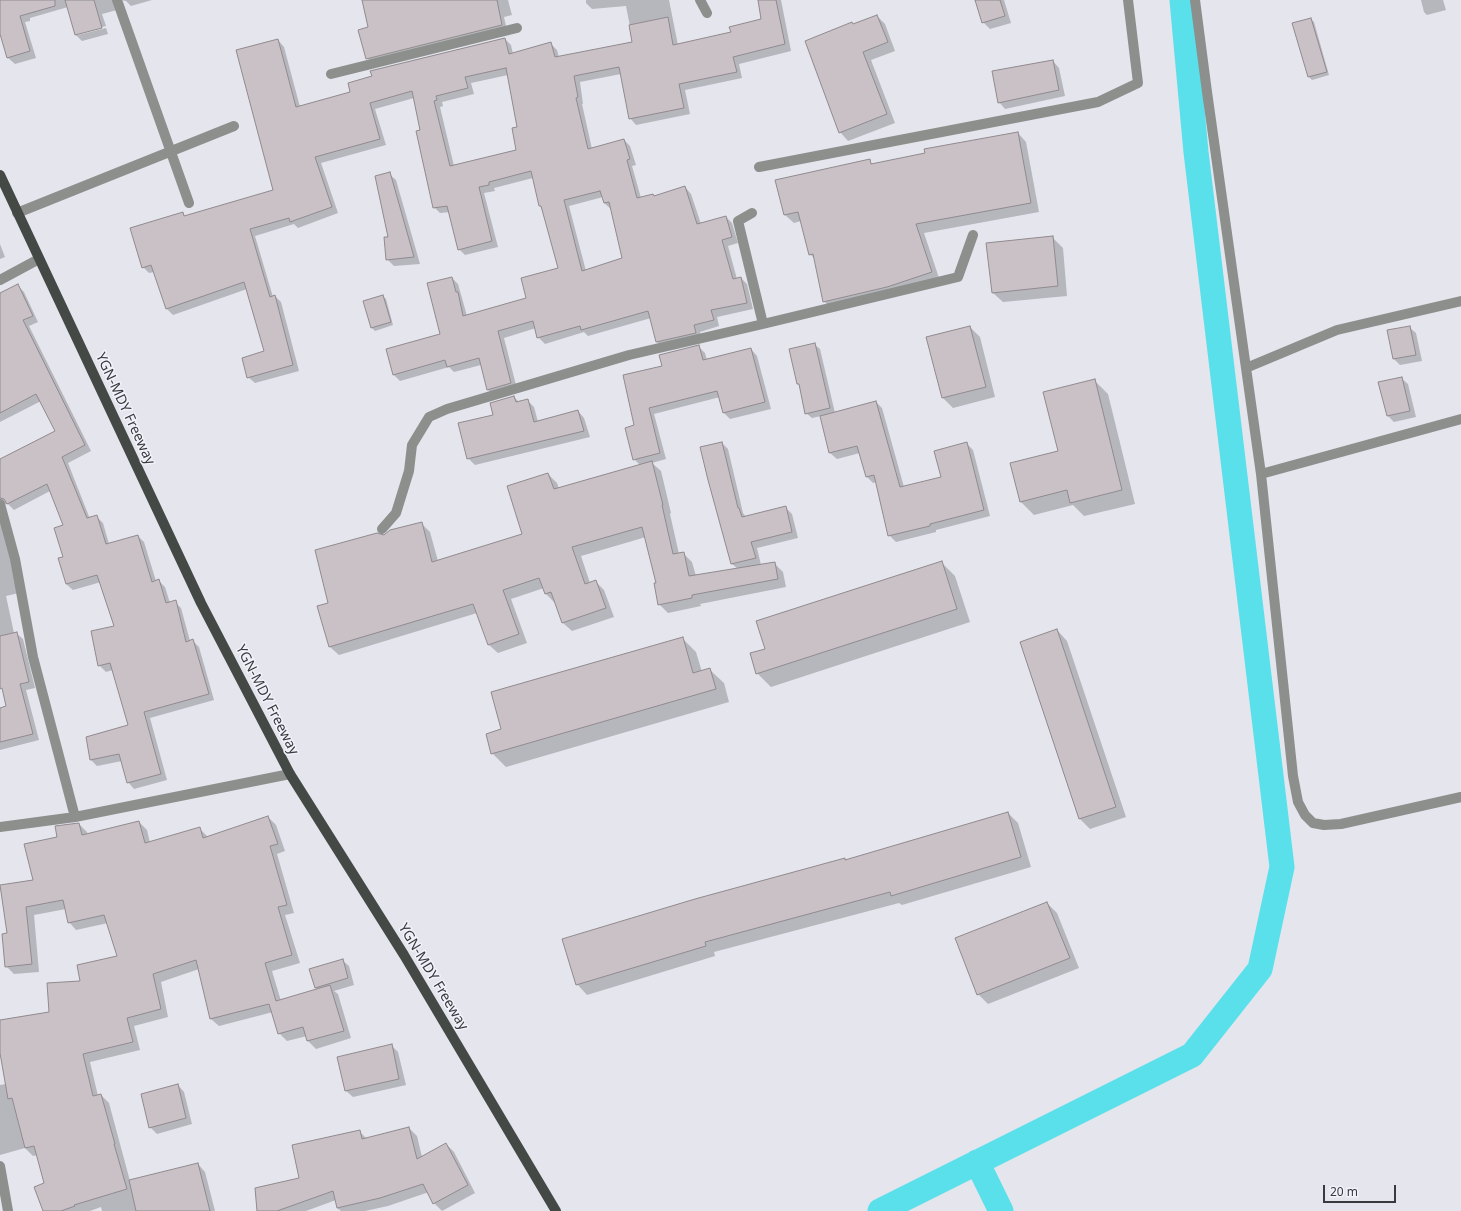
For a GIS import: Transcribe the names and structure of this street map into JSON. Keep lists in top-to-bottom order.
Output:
{
  "streets": {
    "main road": ["YGN-MDY Freeway"]
  },
  "scale_bar": "20 m"
}
